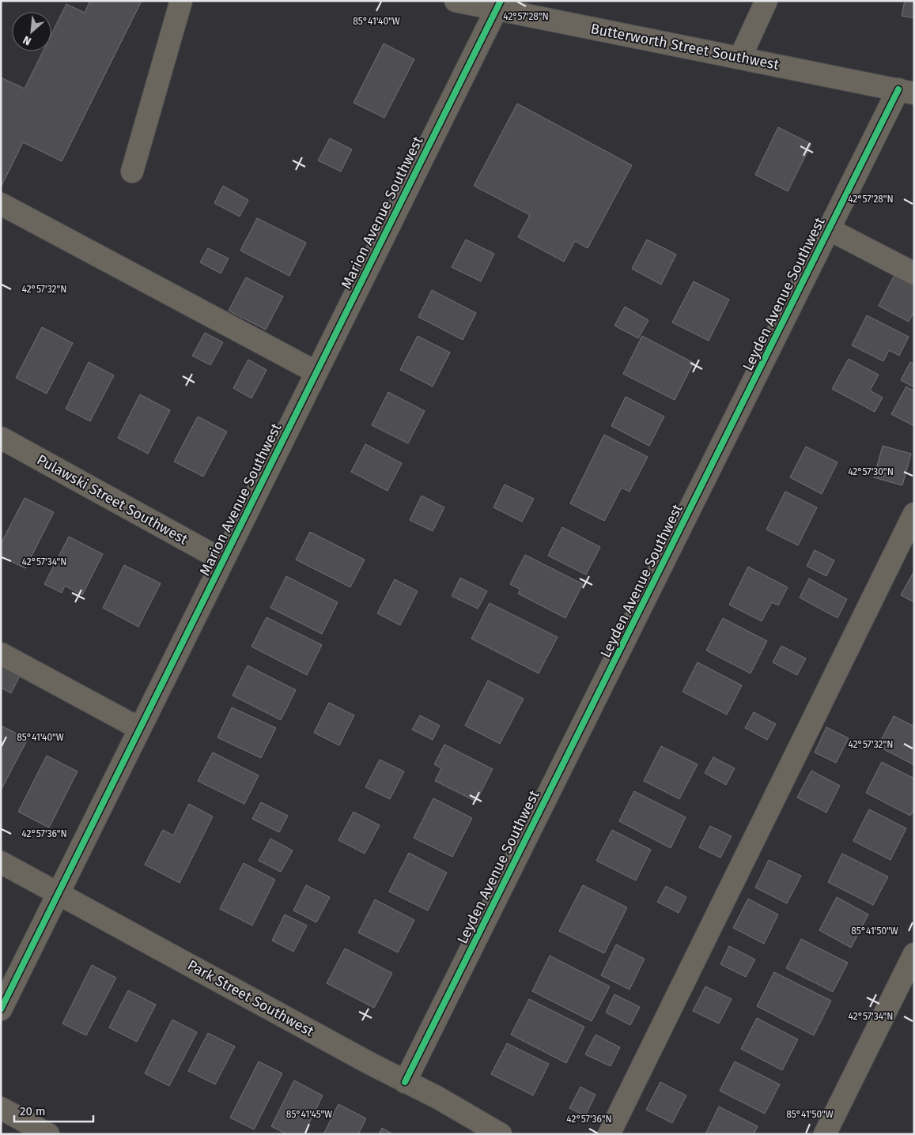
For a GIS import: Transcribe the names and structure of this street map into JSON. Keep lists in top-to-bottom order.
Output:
{
  "streets": {
    "street": [
      "Butterworth Street Southwest",
      "Marion Avenue Southwest",
      "Leyden Avenue Southwest",
      "Pulawski Street Southwest",
      "Park Street Southwest"
    ]
  },
  "crossings": [
    ["Butterworth Street Southwest", "Marion Avenue Southwest"],
    ["Butterworth Street Southwest", "Leyden Avenue Southwest"],
    ["Marion Avenue Southwest", "Pulawski Street Southwest"],
    ["Marion Avenue Southwest", "Park Street Southwest"],
    ["Leyden Avenue Southwest", "Park Street Southwest"]
  ],
  "scale_bar": "20 m",
  "north": "bottom left",
  "coordinates": [
    "42°57'28\"N",
    "85°41'40\"W",
    "42°57'32\"N",
    "42°57'30\"N",
    "42°57'34\"N",
    "42°57'36\"N",
    "85°41'50\"W",
    "85°41'45\"W"
  ]
}
